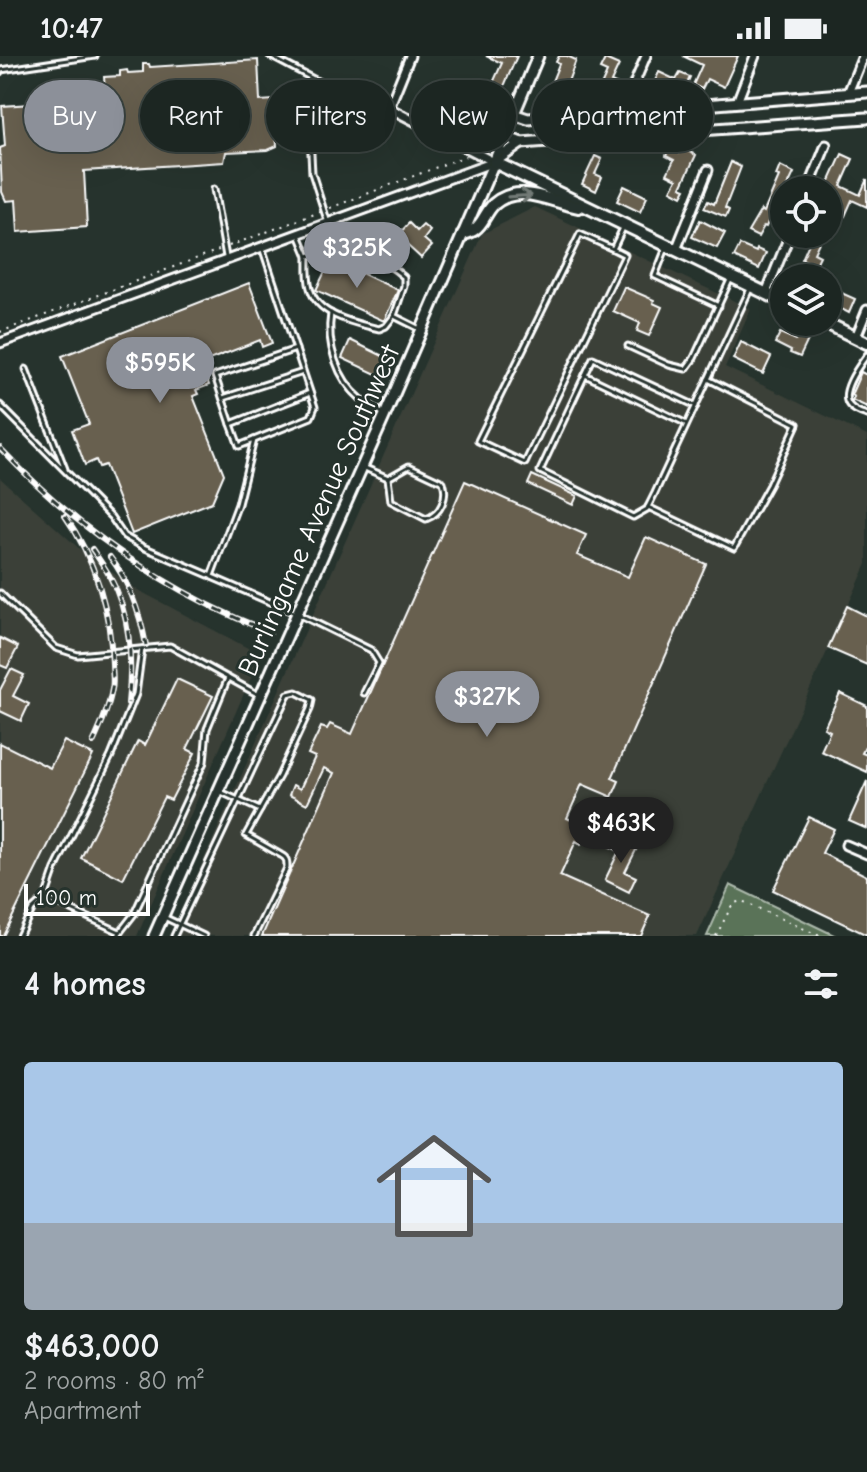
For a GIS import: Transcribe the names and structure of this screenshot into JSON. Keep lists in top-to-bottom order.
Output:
{
  "streets": {
    "street": ["Burlingame Avenue Southwest"]
  },
  "scale_bar": "100 m",
  "page": {
    "status": "10:47",
    "chip": [
      "Buy",
      "Rent",
      "Filters",
      "New",
      "Apartment"
    ],
    "price": [
      "$325K",
      "$595K",
      "$327K",
      "$463K"
    ],
    "scale": "100 m",
    "heading": "4 homes",
    "list": [
      {
        "name": "$463,000",
        "note": "2 rooms · 80 m² · Apartment"
      }
    ]
  }
}
